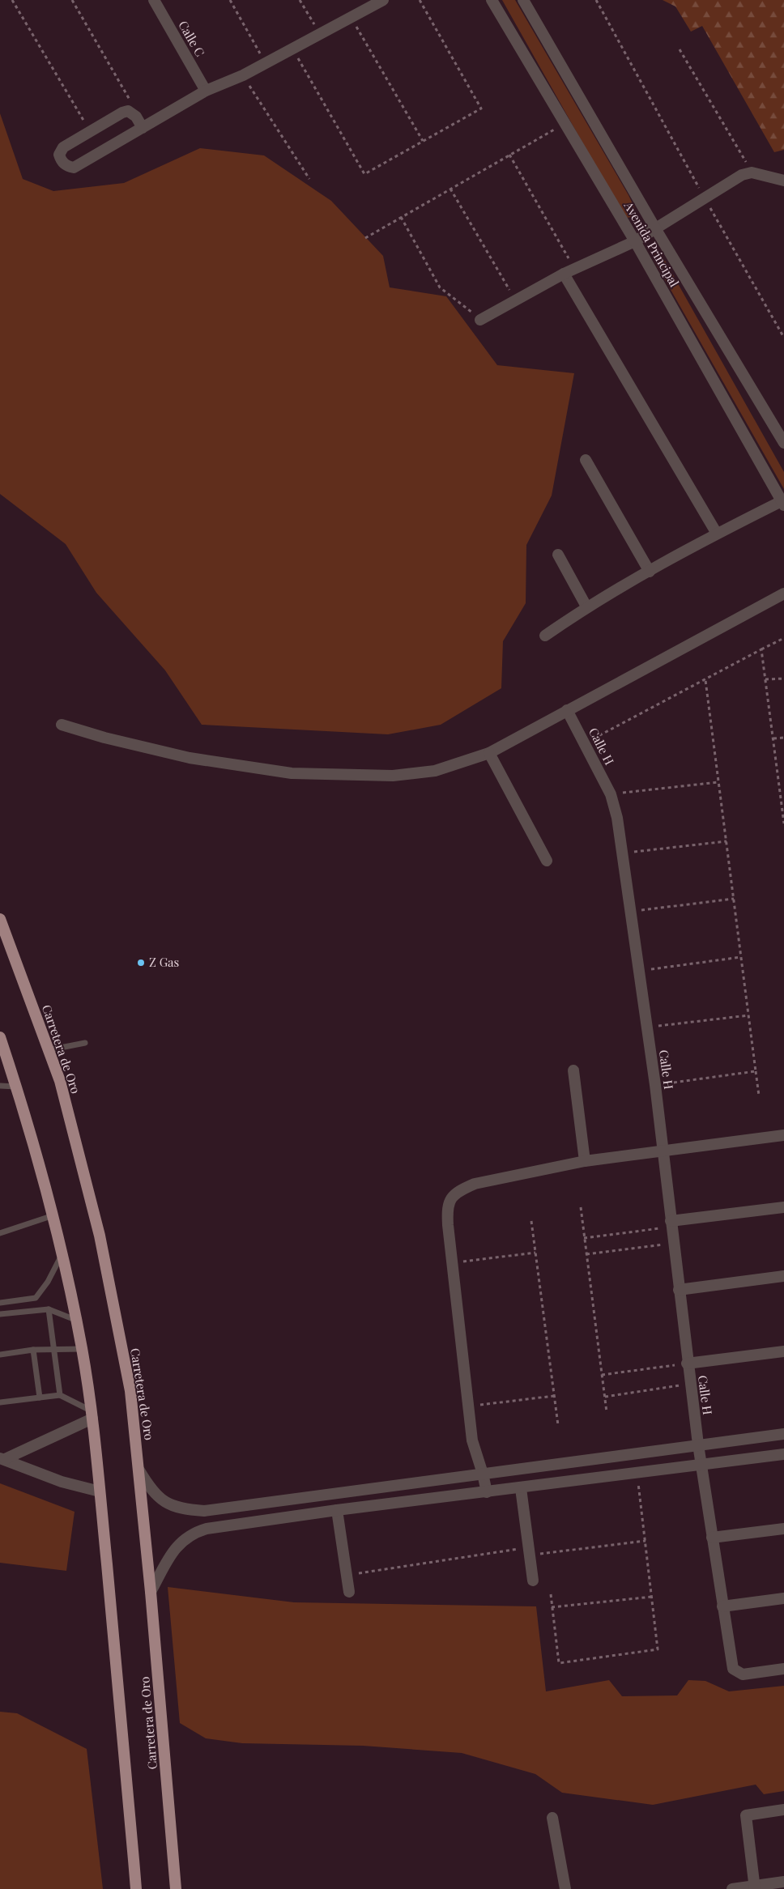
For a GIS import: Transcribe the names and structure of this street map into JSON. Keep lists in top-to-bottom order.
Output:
{
  "streets": {
    "highway": ["Carretera de Oro"],
    "street": ["Calle C", "Avenida Principal", "Calle H"]
  },
  "places": ["Z Gas"]
}
